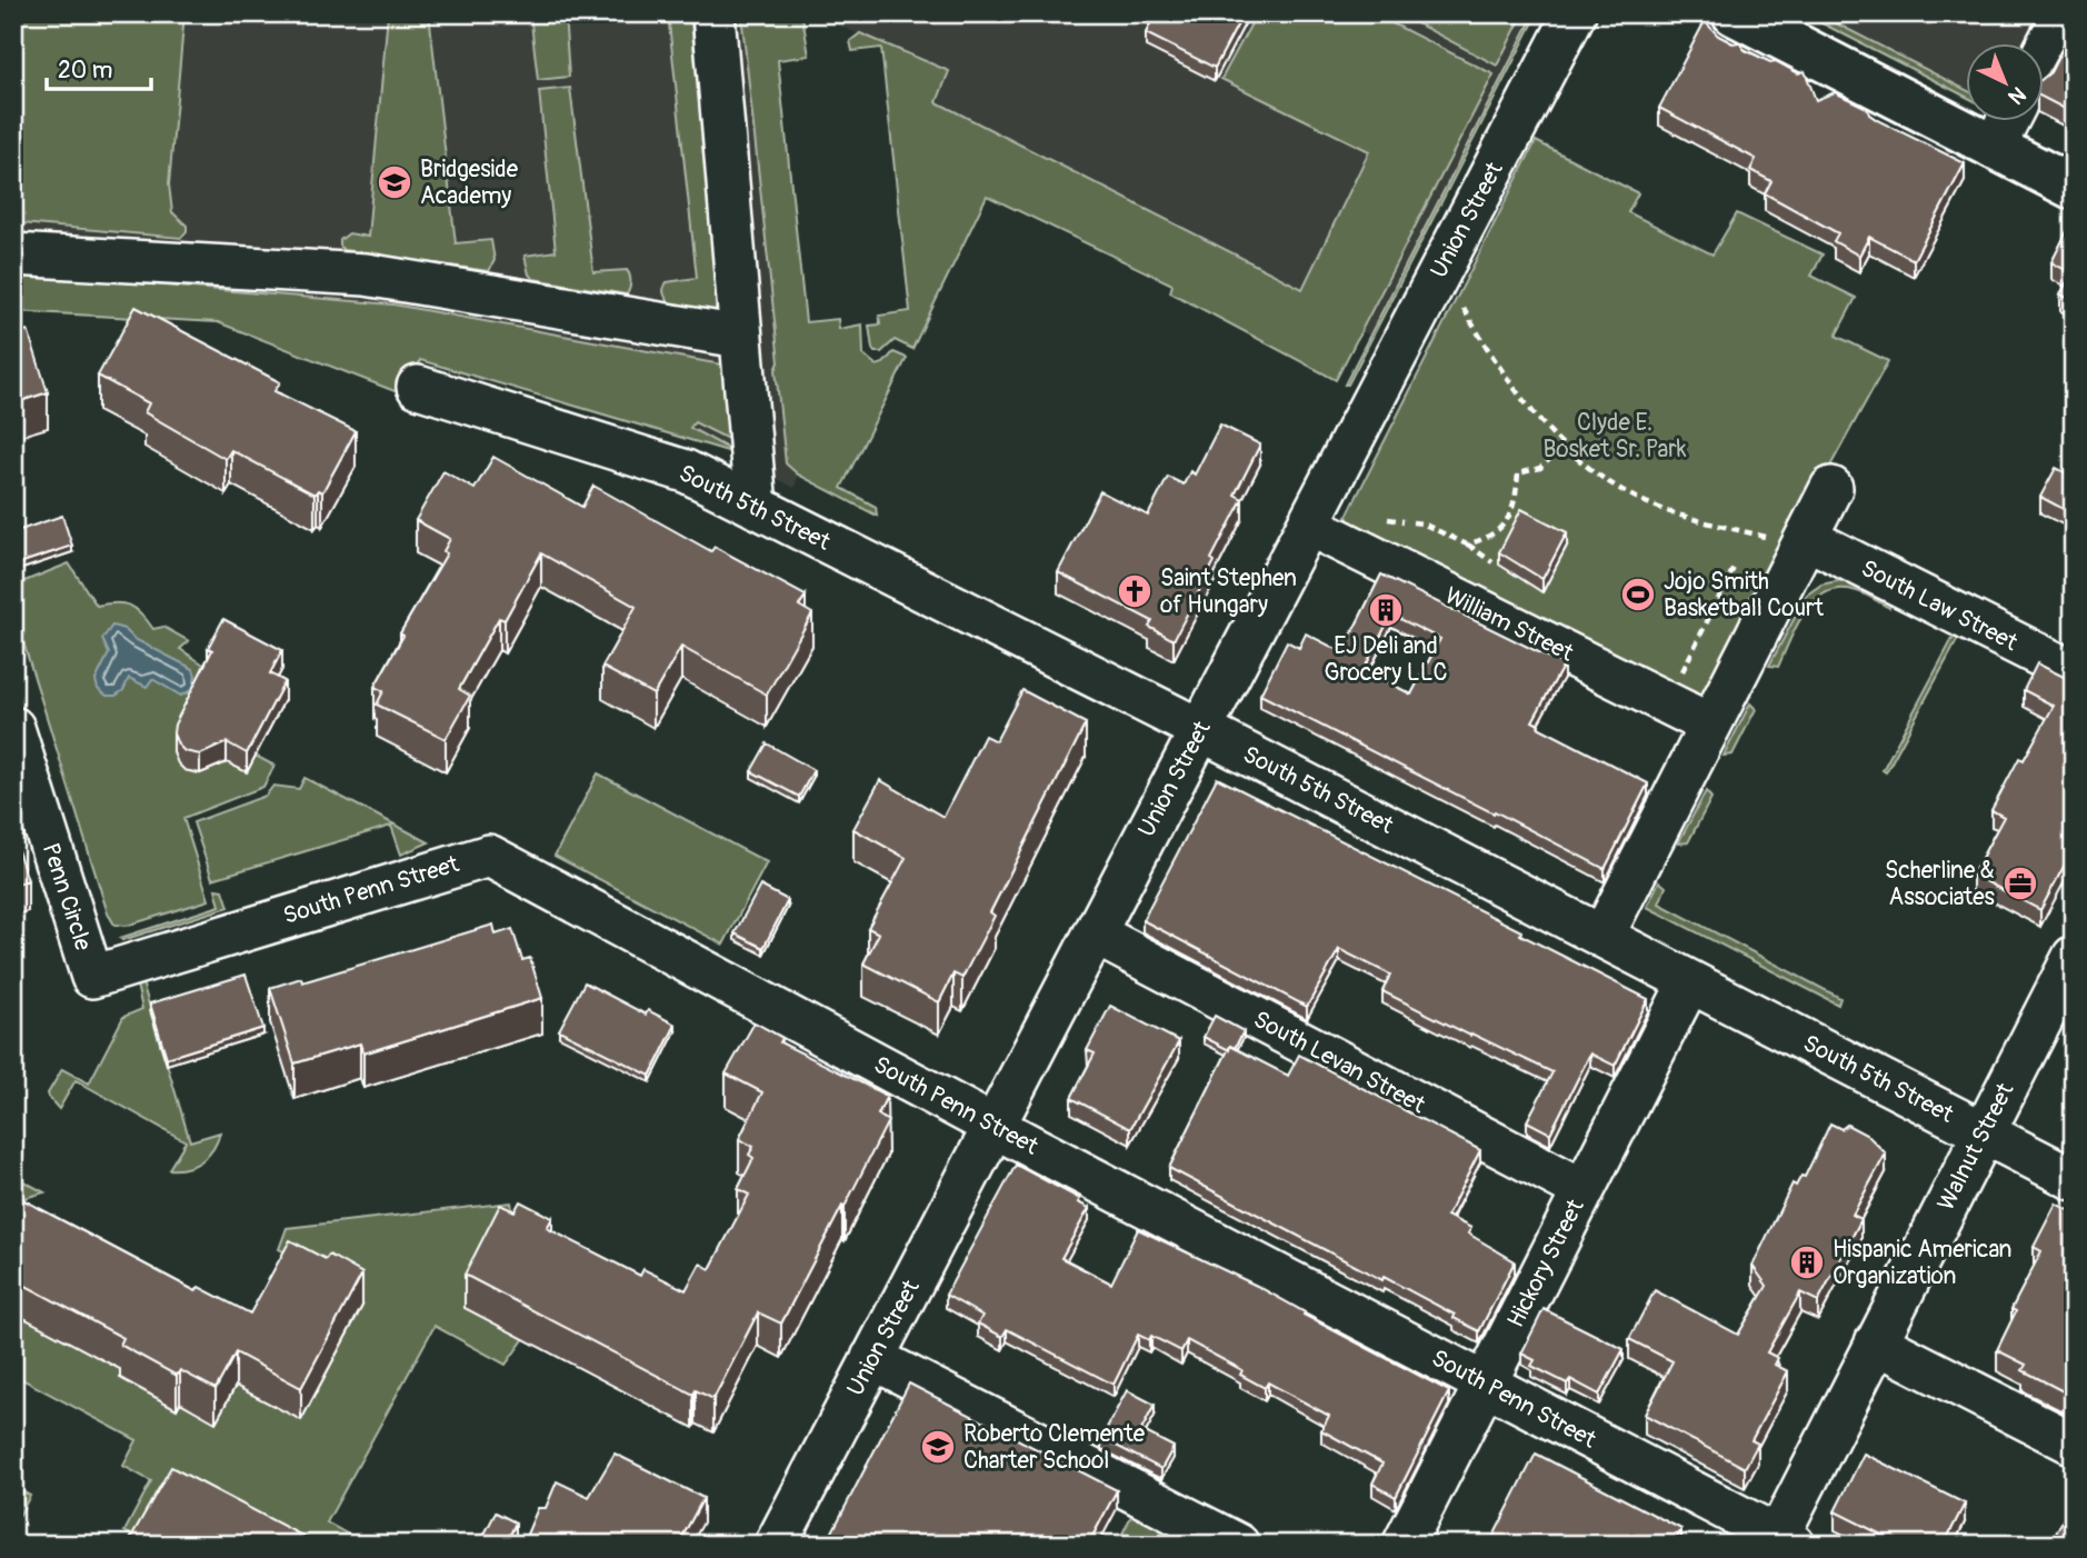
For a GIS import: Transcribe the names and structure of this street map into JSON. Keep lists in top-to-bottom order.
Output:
{
  "streets": {
    "street": [
      "Union Street",
      "South 5th Street",
      "South Law Street",
      "William Street",
      "South Penn Street",
      "Penn Circle",
      "South Levan Street",
      "Walnut Street",
      "Hickory Street"
    ]
  },
  "crossings": [
    ["Union Street", "South 5th Street"],
    ["Union Street", "William Street"],
    ["Union Street", "South Penn Street"],
    ["Union Street", "South Levan Street"],
    ["South 5th Street", "Walnut Street"],
    ["South 5th Street", "Hickory Street"],
    ["South Penn Street", "Penn Circle"],
    ["South Penn Street", "Walnut Street"],
    ["South Penn Street", "Hickory Street"],
    ["South Levan Street", "Hickory Street"]
  ],
  "parks": ["Clyde E. Bosket Sr. Park"],
  "places": {
    "school or university": ["Bridgeside Academy", "Roberto Clemente Charter School"],
    "church": ["Saint Stephen of Hungary"],
    "sports": ["Jojo Smith Basketball Court"],
    "building": ["EJ Deli and Grocery LLC", "Hispanic American Organization"],
    "office": ["Scherline & Associates"]
  },
  "scale_bar": "20 m",
  "north": "bottom right"
}
